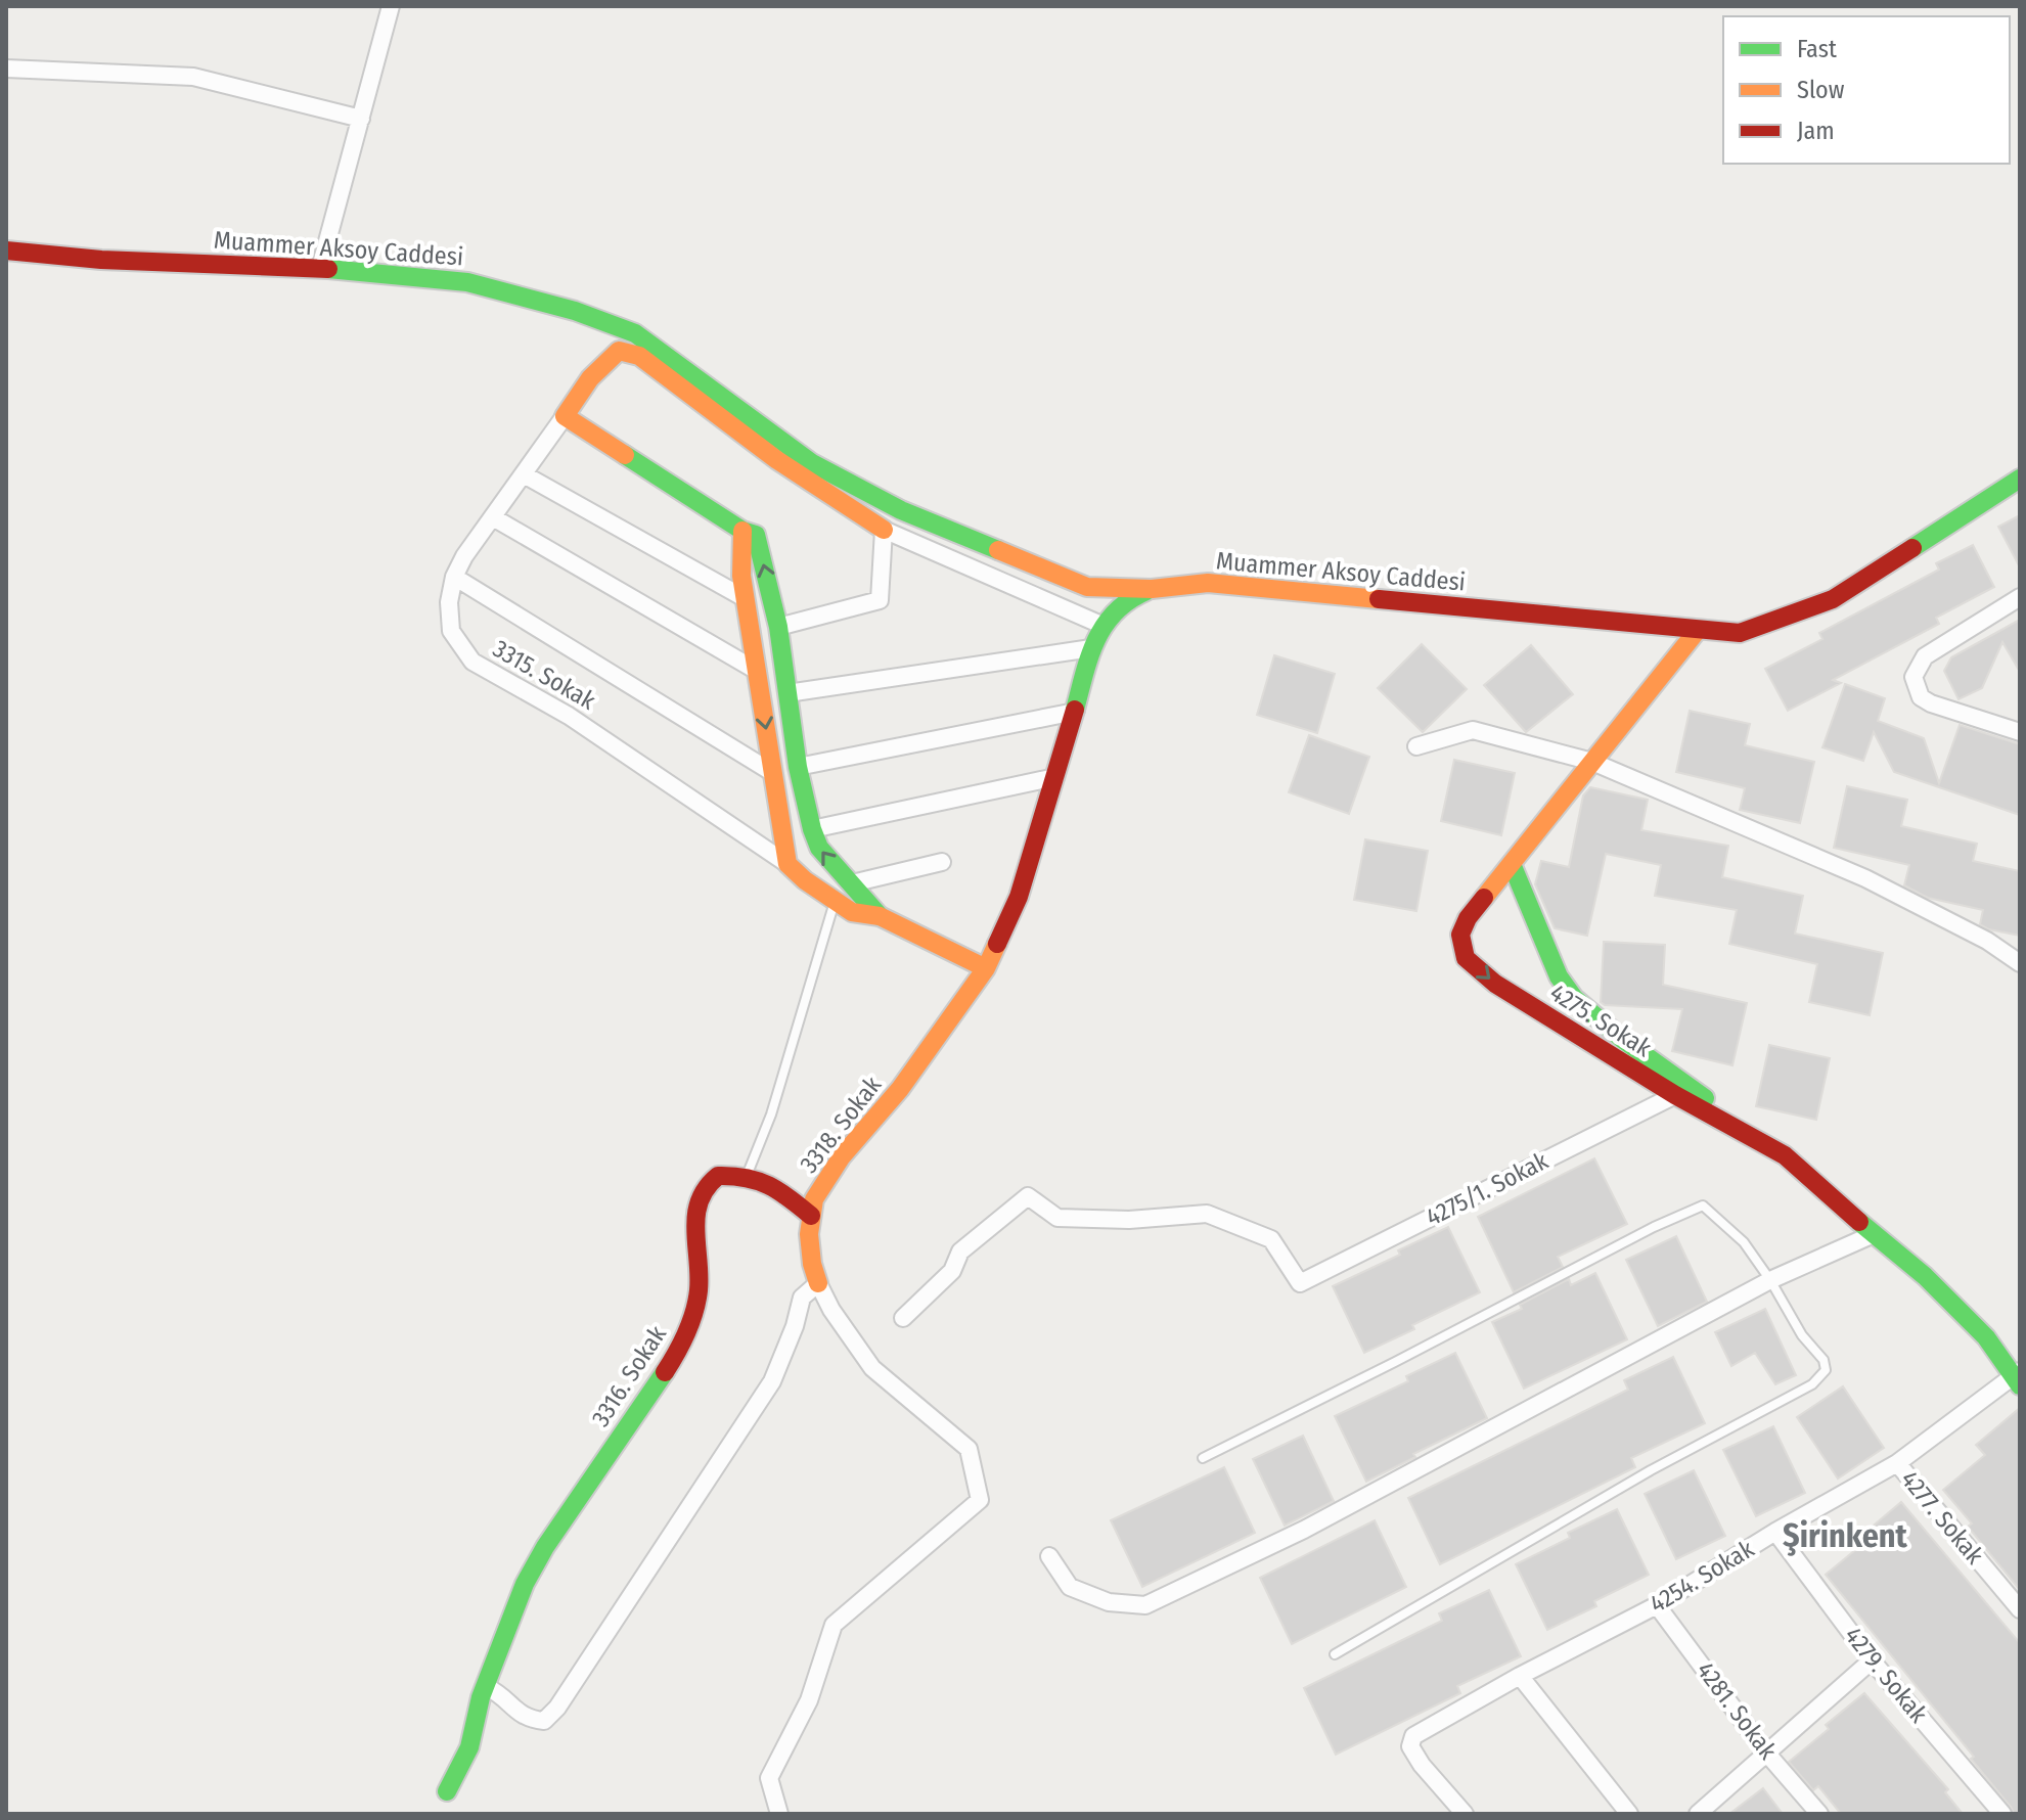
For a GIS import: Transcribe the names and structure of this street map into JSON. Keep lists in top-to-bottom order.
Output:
{
  "streets": {
    "street": [
      "Muammer Aksoy Caddesi",
      "3315. Sokak",
      "4275. Sokak",
      "3318. Sokak",
      "4275/1. Sokak",
      "3316. Sokak",
      "4277. Sokak",
      "4254. Sokak",
      "4279. Sokak",
      "4281. Sokak"
    ]
  },
  "crossings": [
    ["Muammer Aksoy Caddesi", "4275. Sokak"],
    ["Muammer Aksoy Caddesi", "3318. Sokak"],
    ["4275. Sokak", "4275/1. Sokak"],
    ["4275. Sokak", "4254. Sokak"],
    ["4277. Sokak", "4254. Sokak"],
    ["4254. Sokak", "4279. Sokak"],
    ["4254. Sokak", "4281. Sokak"]
  ],
  "districts": ["Şirinkent"],
  "legend": ["Fast", "Slow", "Jam"]
}
